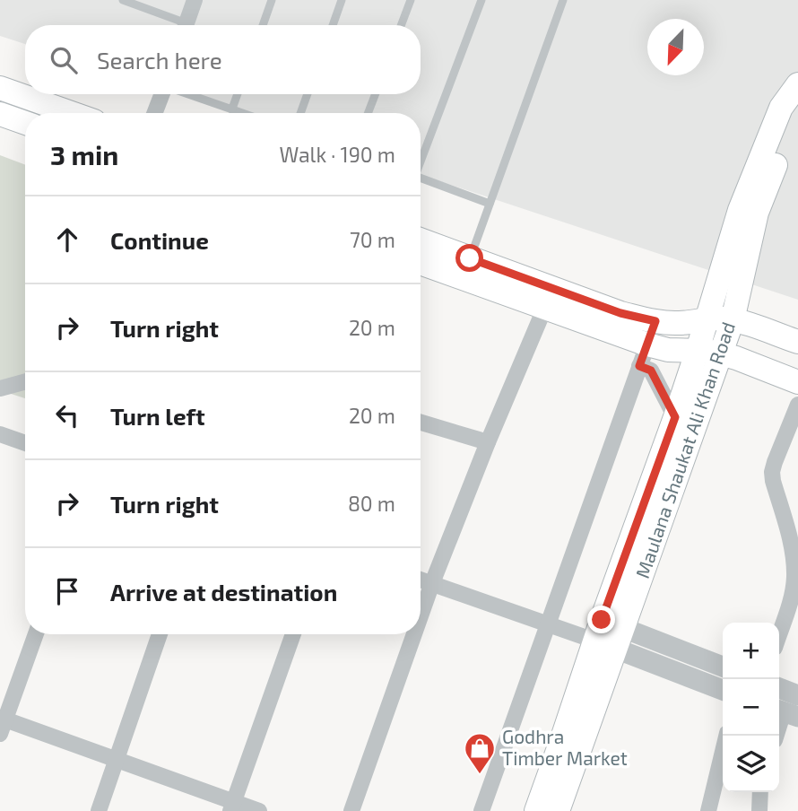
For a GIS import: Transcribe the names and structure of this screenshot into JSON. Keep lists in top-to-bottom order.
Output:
{
  "streets": {
    "main road": ["Maulana Shaukat Ali Khan Road"]
  },
  "places": {
    "shop": ["Godhra Timber Market"]
  },
  "north": "bottom left",
  "page": {
    "search": "Search here",
    "heading": ["3 min", "Walk · 190 m"],
    "list": [
      ["Continue", "70 m"],
      ["Turn right", "20 m"],
      ["Turn left", "20 m"],
      ["Turn right", "80 m"],
      "Arrive at destination"
    ],
    "map_buttons": ["+", "−"]
  }
}
